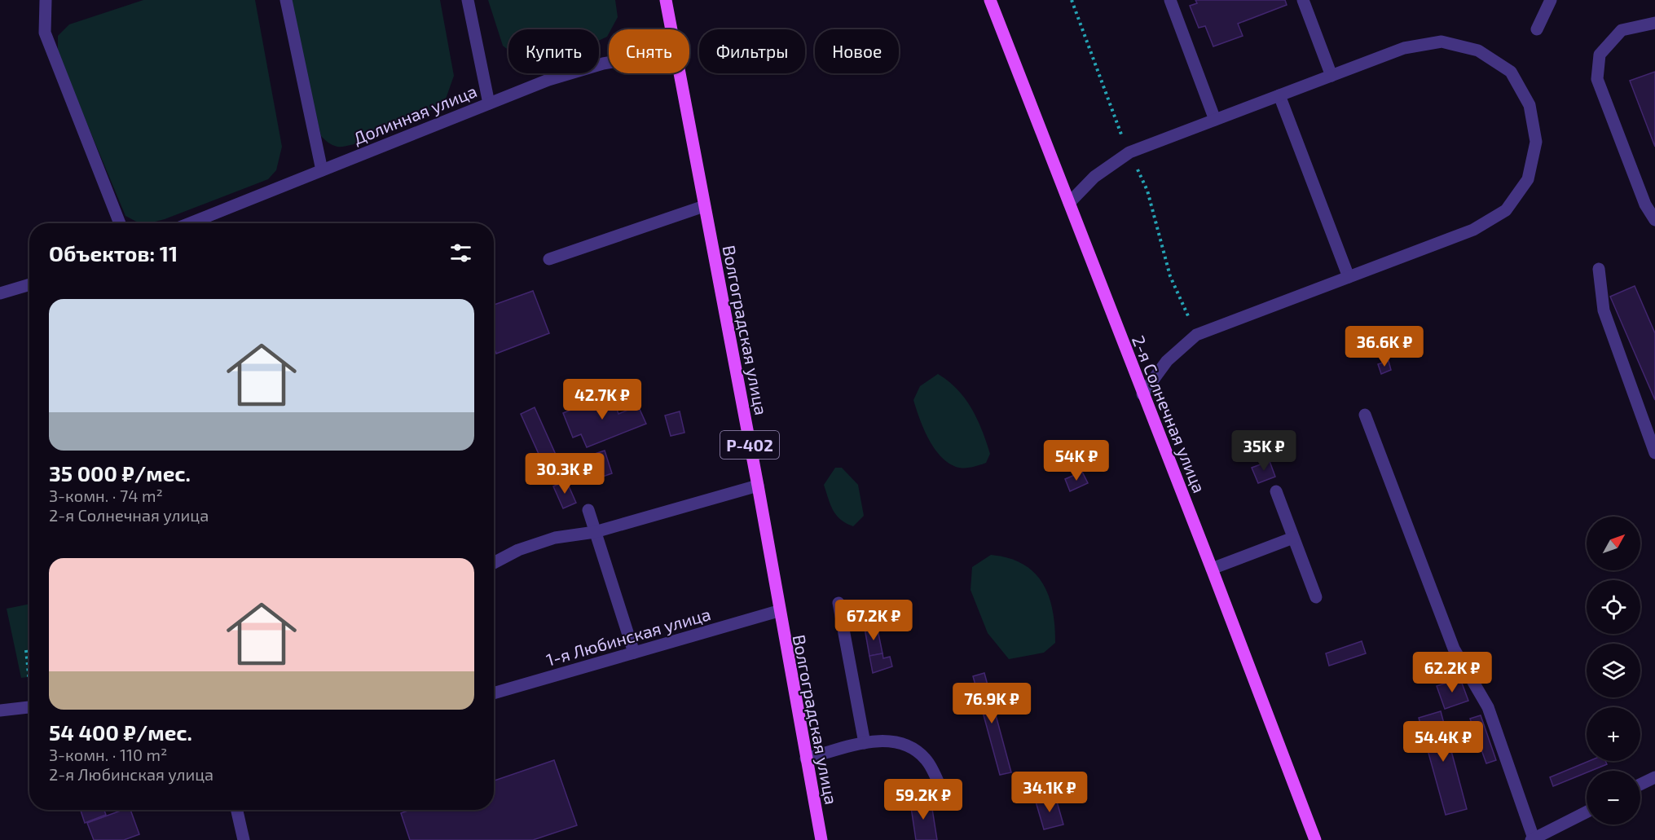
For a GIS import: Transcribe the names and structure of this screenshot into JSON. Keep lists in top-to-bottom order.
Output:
{
  "streets": {
    "main road": ["Волгоградская улица", "2-я Солнечная улица", "Р-402"],
    "street": ["Долинная улица", "1-я Любинская улица"]
  },
  "crossings": [
    ["Волгоградская улица", "1-я Любинская улица"]
  ],
  "north": "top right",
  "page": {
    "chip": [
      "Купить",
      "Снять",
      "Фильтры",
      "Новое"
    ],
    "heading": "Объектов: 11",
    "list": [
      {
        "name": "35 000 ₽/мес.",
        "note": "3-комн. · 74 m² · 2-я Солнечная улица"
      },
      {
        "name": "54 400 ₽/мес.",
        "note": "3-комн. · 110 m² · 2-я Любинская улица"
      }
    ],
    "price": [
      "36.6K ₽",
      "42.7K ₽",
      "35K ₽",
      "54K ₽",
      "30.3K ₽",
      "67.2K ₽",
      "62.2K ₽",
      "76.9K ₽",
      "54.4K ₽",
      "34.1K ₽",
      "59.2K ₽"
    ],
    "map_buttons": ["+", "−"]
  }
}
